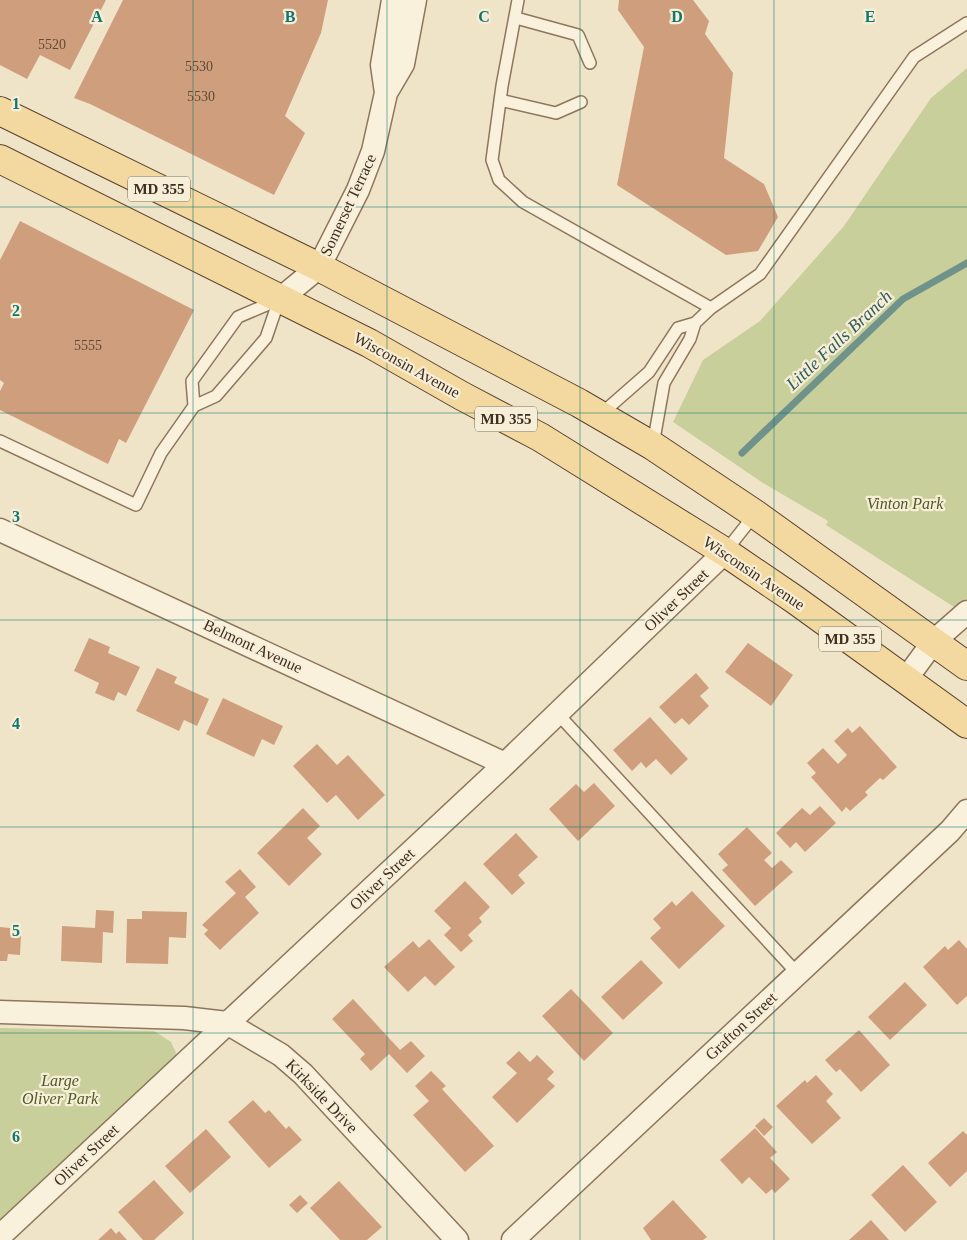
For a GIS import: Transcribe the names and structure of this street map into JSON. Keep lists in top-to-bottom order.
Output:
{
  "streets": {
    "main road": ["MD 355", "Wisconsin Avenue"],
    "street": [
      "Somerset Terrace",
      "Oliver Street",
      "Belmont Avenue",
      "Grafton Street",
      "Kirkside Drive"
    ]
  },
  "crossings": [
    ["MD 355", "Somerset Terrace"],
    ["MD 355", "Oliver Street"],
    ["Somerset Terrace", "Wisconsin Avenue"],
    ["Wisconsin Avenue", "Oliver Street"],
    ["Oliver Street", "Belmont Avenue"],
    ["Oliver Street", "Kirkside Drive"]
  ],
  "water": ["Little Falls Branch"],
  "parks": ["Vinton Park", "Large Oliver Park"],
  "house_numbers": [
    "5520",
    "5530",
    "5530",
    "5555"
  ],
  "grid": {
    "columns": [
      "A",
      "B",
      "C",
      "D",
      "E"
    ],
    "rows": [
      "1",
      "2",
      "3",
      "4",
      "5",
      "6"
    ]
  }
}
